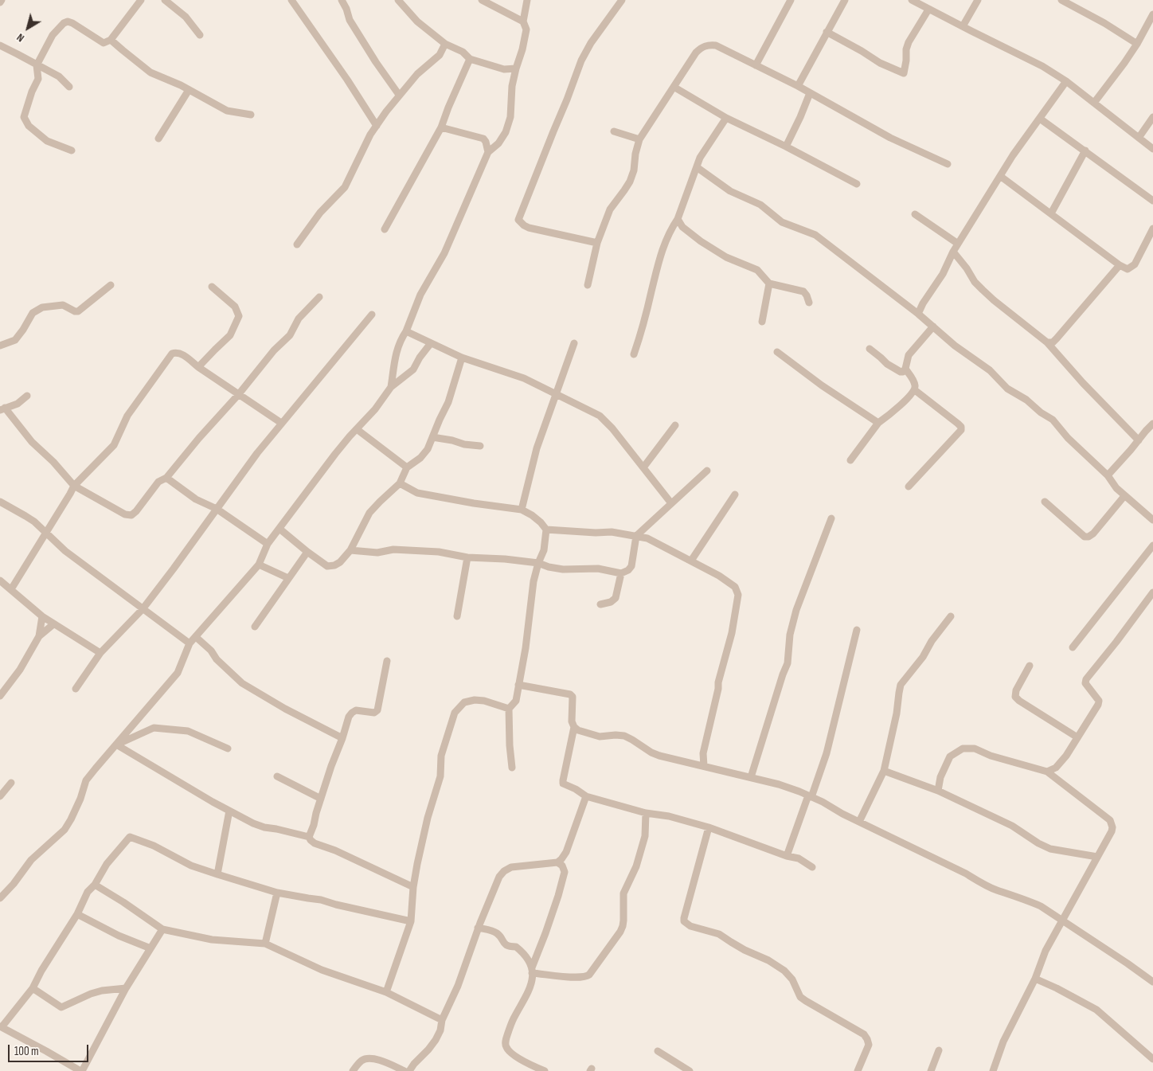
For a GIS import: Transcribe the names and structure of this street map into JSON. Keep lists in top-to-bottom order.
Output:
{
  "scale_bar": "100 m",
  "north": "bottom left"
}
